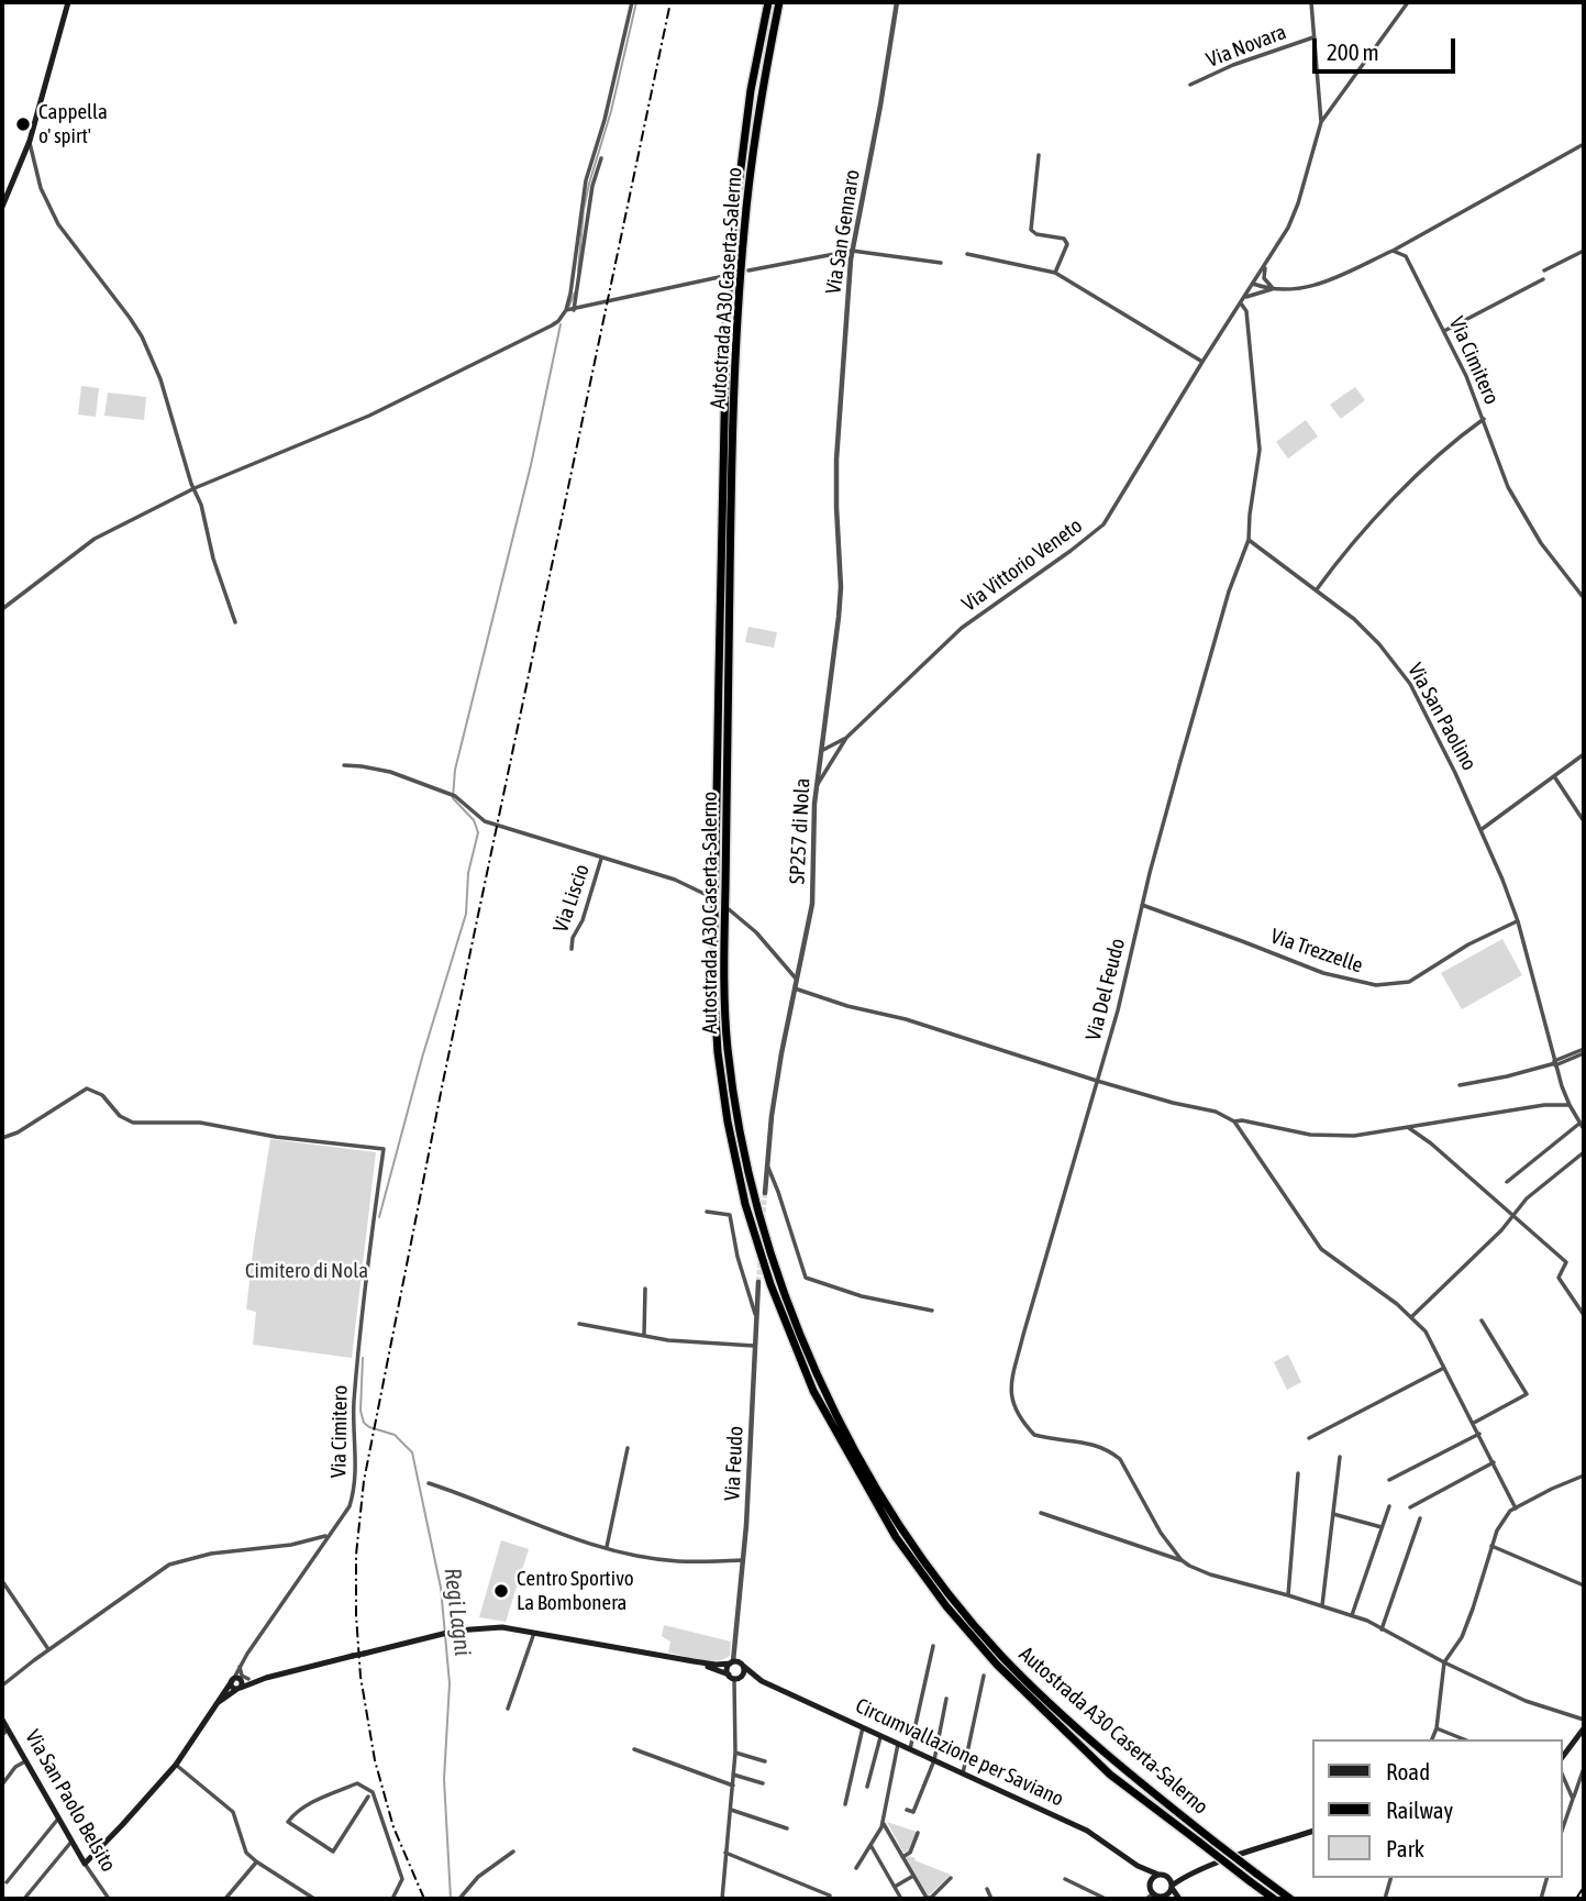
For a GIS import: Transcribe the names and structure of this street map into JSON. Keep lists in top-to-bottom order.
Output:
{
  "streets": {
    "highway": ["Autostrada A30 Caserta-Salerno"],
    "main road": ["Circumvallazione per Saviano", "Via San Paolo Belsito"],
    "street": [
      "Via Novara",
      "Via San Gennaro",
      "Via Cimitero",
      "Via Vittorio Veneto",
      "Via San Paolino",
      "SP257 di Nola",
      "Via Liscio",
      "Via Trezzelle",
      "Via Del Feudo",
      "Via Feudo"
    ]
  },
  "crossings": [
    ["Via San Gennaro", "SP257 di Nola"],
    ["Via Vittorio Veneto", "SP257 di Nola"],
    ["Via San Paolino", "Via Trezzelle"],
    ["Via Trezzelle", "Via Del Feudo"],
    ["Via Feudo", "Circumvallazione per Saviano"]
  ],
  "water": ["Regi Lagni"],
  "parks": ["Cimitero di Nola"],
  "places": ["Cappella o' spirt'", "Centro Sportivo La Bombonera"],
  "legend": ["Road", "Railway", "Park"],
  "scale_bar": "200 m"
}
